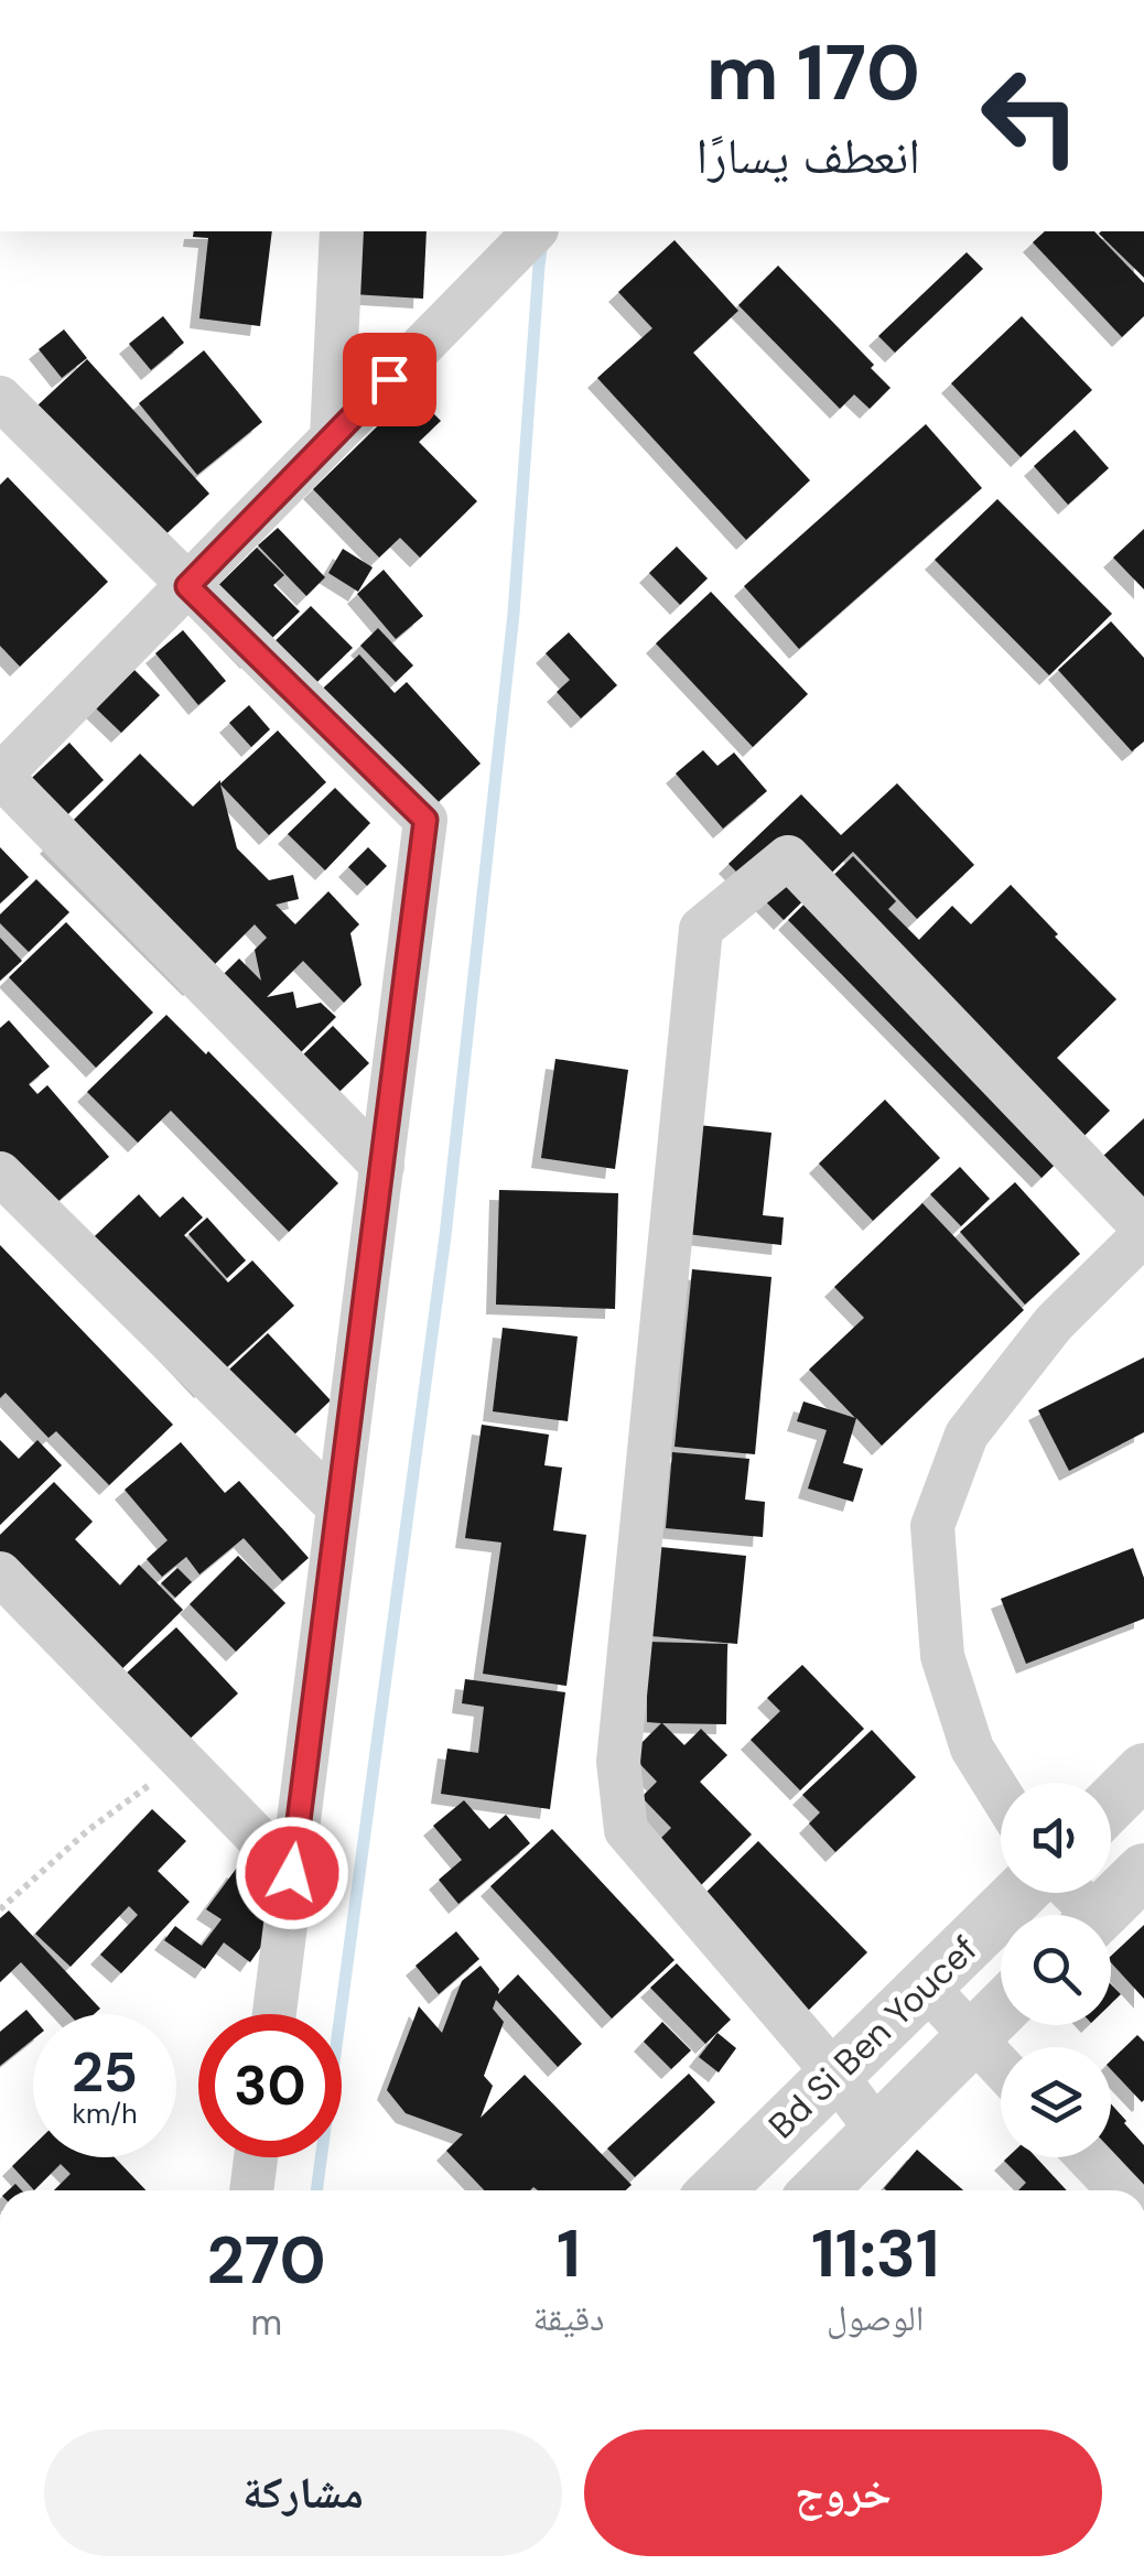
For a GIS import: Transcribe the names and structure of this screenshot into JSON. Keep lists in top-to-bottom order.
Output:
{
  "streets": {
    "street": ["Bd Si Ben Youcef"]
  },
  "page": {
    "turn": ["170 m", "انعطف يسارًا"],
    "speed": "25 km/h",
    "limit": "30",
    "eta": [
      "11:31",
      "الوصول",
      "1",
      "دقيقة",
      "270",
      "m"
    ],
    "buttons": ["خروج", "مشاركة"]
  }
}
